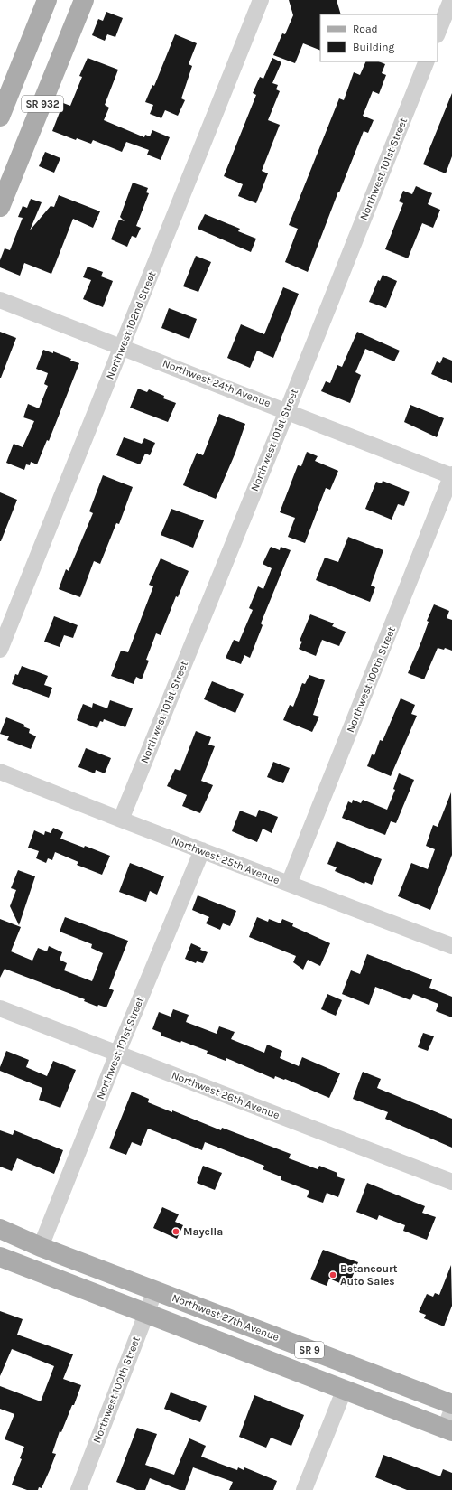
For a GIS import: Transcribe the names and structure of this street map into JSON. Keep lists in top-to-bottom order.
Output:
{
  "streets": {
    "main road": ["SR 932", "Northwest 27th Avenue", "SR 9"],
    "street": [
      "Northwest 101st Street",
      "Northwest 102nd Street",
      "Northwest 24th Avenue",
      "Northwest 100th Street",
      "Northwest 25th Avenue",
      "Northwest 26th Avenue"
    ]
  },
  "crossings": [
    ["Northwest 101st Street", "Northwest 24th Avenue"],
    ["Northwest 101st Street", "Northwest 25th Avenue"],
    ["Northwest 101st Street", "Northwest 26th Avenue"],
    ["Northwest 101st Street", "Northwest 27th Avenue"],
    ["Northwest 102nd Street", "Northwest 24th Avenue"],
    ["Northwest 24th Avenue", "Northwest 100th Street"],
    ["Northwest 100th Street", "Northwest 25th Avenue"],
    ["Northwest 100th Street", "Northwest 27th Avenue"],
    ["Northwest 100th Street", "SR 9"]
  ],
  "places": ["Mayella", "Betancourt Auto Sales"],
  "legend": ["Road", "Building"]
}
